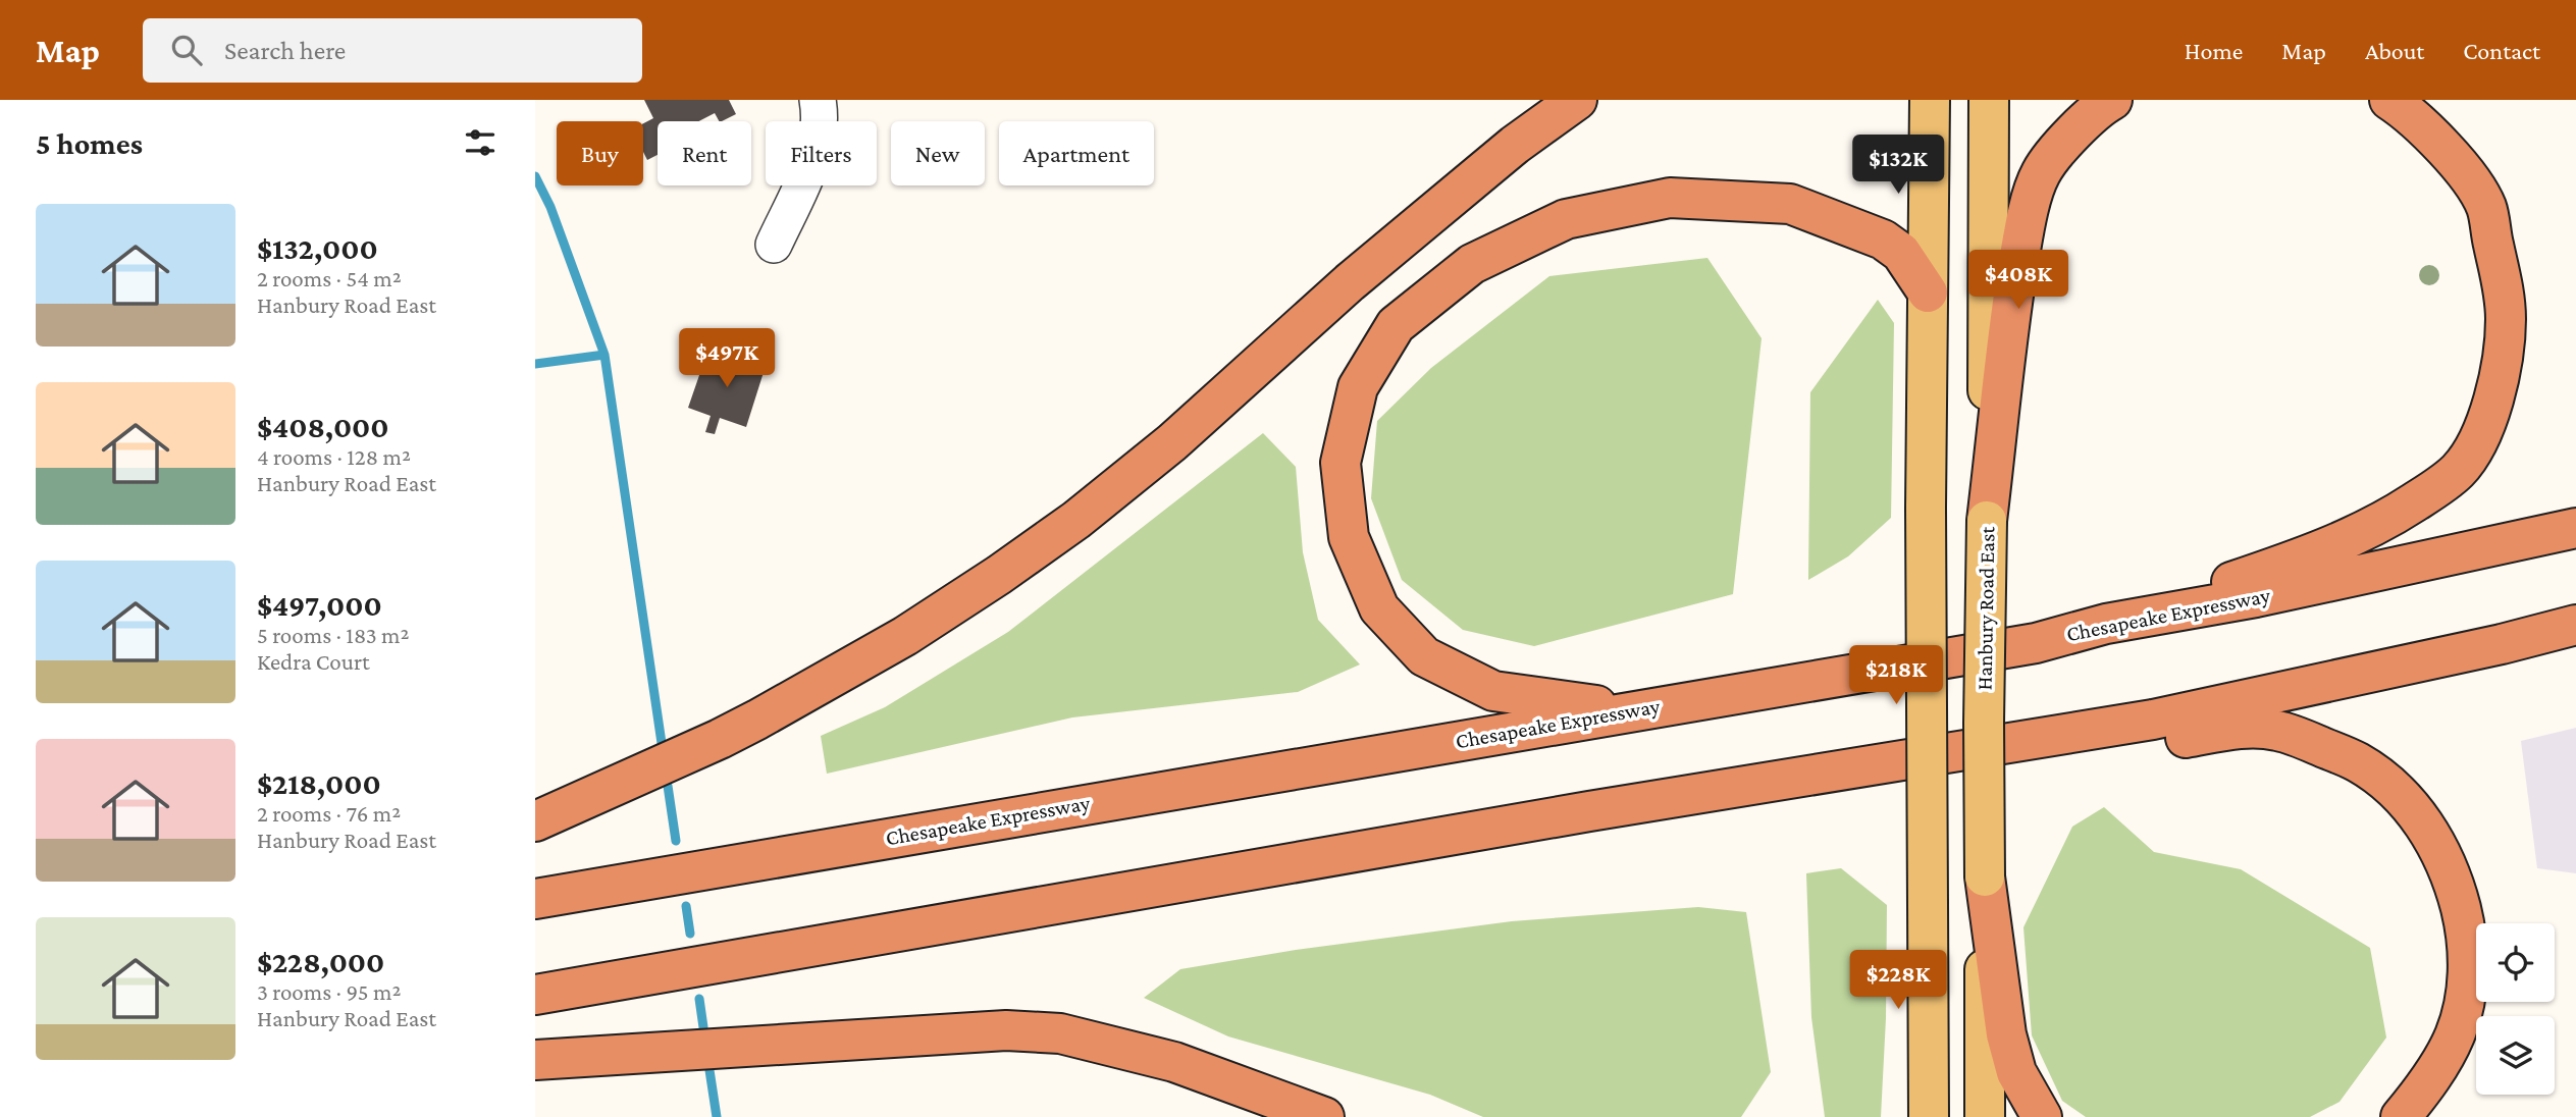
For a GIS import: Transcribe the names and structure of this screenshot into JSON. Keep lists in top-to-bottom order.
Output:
{
  "streets": {
    "highway": ["Chesapeake Expressway"],
    "main road": ["Hanbury Road East"]
  },
  "page": {
    "header": "Map",
    "search": "Search here",
    "nav": [
      "Home",
      "Map",
      "About",
      "Contact"
    ],
    "heading": "5 homes",
    "chip": [
      "Buy",
      "Rent",
      "Filters",
      "New",
      "Apartment"
    ],
    "price": [
      "$132K",
      "$408K",
      "$497K",
      "$218K",
      "$228K"
    ],
    "list": [
      {
        "name": "$132,000",
        "note": "2 rooms · 54 m² · Hanbury Road East"
      },
      {
        "name": "$408,000",
        "note": "4 rooms · 128 m² · Hanbury Road East"
      },
      {
        "name": "$497,000",
        "note": "5 rooms · 183 m² · Kedra Court"
      },
      {
        "name": "$218,000",
        "note": "2 rooms · 76 m² · Hanbury Road East"
      },
      {
        "name": "$228,000",
        "note": "3 rooms · 95 m² · Hanbury Road East"
      }
    ]
  }
}
